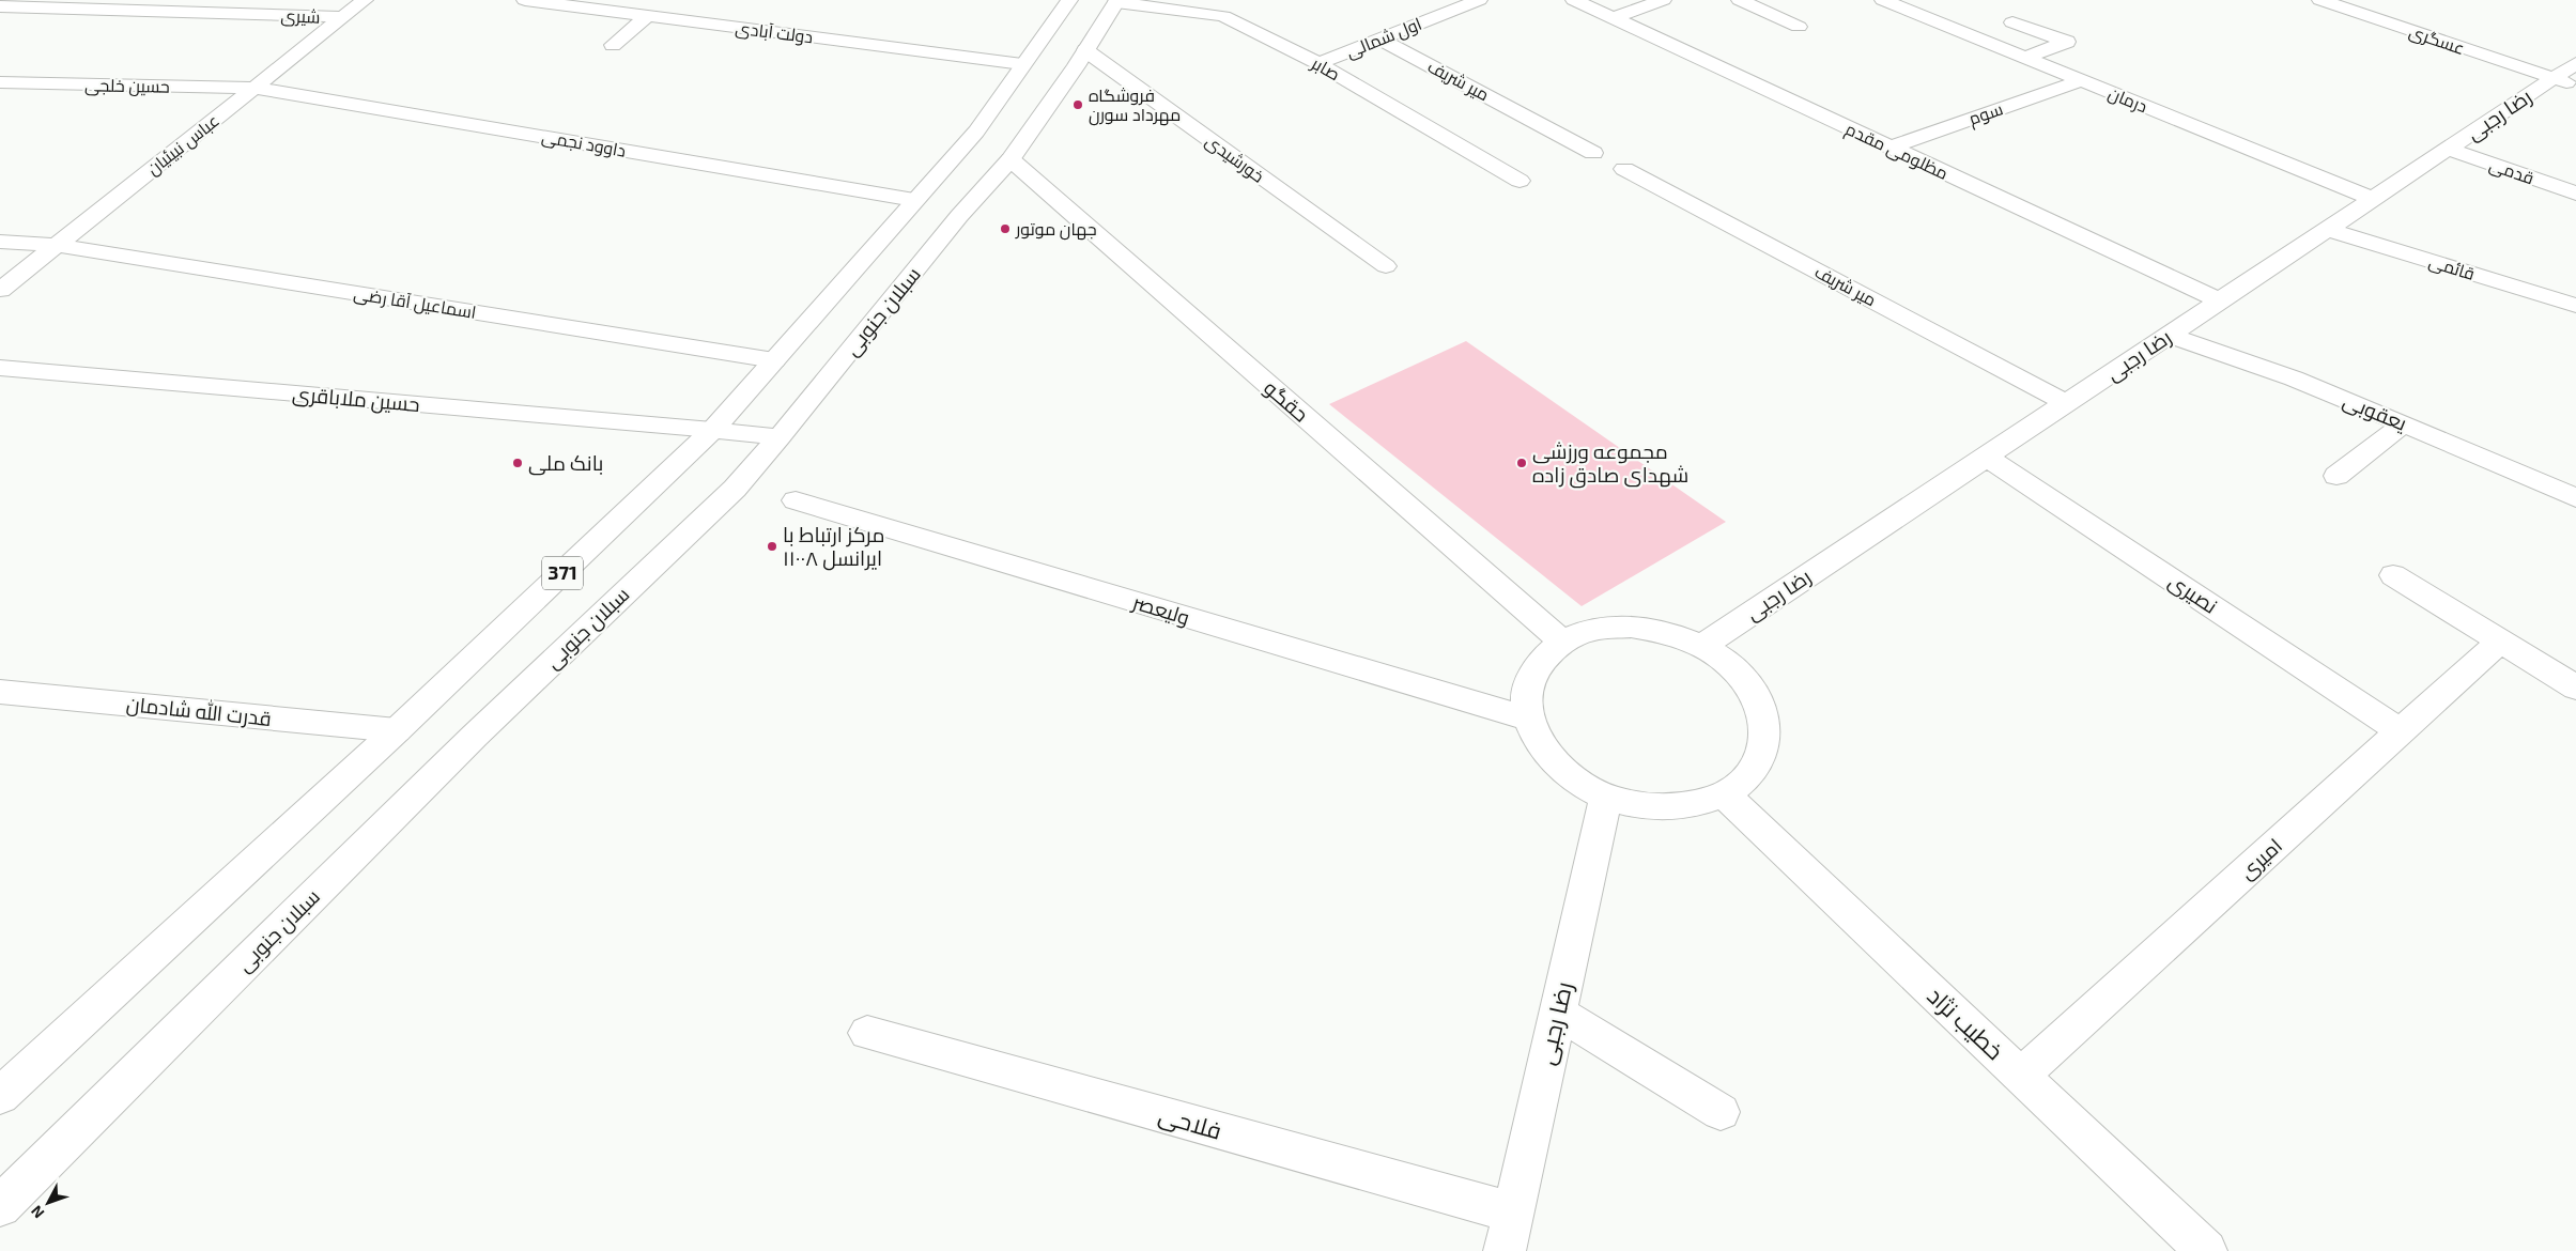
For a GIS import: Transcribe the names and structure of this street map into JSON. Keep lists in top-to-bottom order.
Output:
{
  "streets": {
    "street": [
      "شیری",
      "دولت آبادی",
      "اول شمالی",
      "عسگری",
      "صابر",
      "میر شریف",
      "حسین خلجی",
      "درمان",
      "سوم",
      "رضا رجبی",
      "داوود نجمی",
      "عباس نبیئیان",
      "مظلومی مقدم",
      "خورشیدی",
      "قدمی",
      "قائمی",
      "اسماعیل آقا رضی",
      "سبلان جنوبی",
      "حسین ملاباقری",
      "حقگو",
      "یعقوبی",
      "371",
      "نصیری",
      "ولیعصر",
      "قدرت الله شادمان",
      "امیری",
      "خطیب نژاد",
      "فلاحی"
    ]
  },
  "crossings": [
    ["شیری", "عباس نبیئیان"],
    ["دولت آبادی", "سبلان جنوبی"],
    ["اول شمالی", "صابر"],
    ["اول شمالی", "میر شریف"],
    ["عسگری", "رضا رجبی"],
    ["صابر", "سبلان جنوبی"],
    ["میر شریف", "رضا رجبی"],
    ["حسین خلجی", "داوود نجمی"],
    ["حسین خلجی", "عباس نبیئیان"],
    ["درمان", "سوم"],
    ["درمان", "رضا رجبی"],
    ["سوم", "مظلومی مقدم"],
    ["رضا رجبی", "مظلومی مقدم"],
    ["رضا رجبی", "قدمی"],
    ["رضا رجبی", "قائمی"],
    ["رضا رجبی", "یعقوبی"],
    ["رضا رجبی", "نصیری"],
    ["رضا رجبی", "فلاحی"],
    ["داوود نجمی", "عباس نبیئیان"],
    ["داوود نجمی", "سبلان جنوبی"],
    ["عباس نبیئیان", "اسماعیل آقا رضی"],
    ["خورشیدی", "سبلان جنوبی"],
    ["اسماعیل آقا رضی", "سبلان جنوبی"],
    ["سبلان جنوبی", "حسین ملاباقری"],
    ["سبلان جنوبی", "حقگو"],
    ["سبلان جنوبی", "قدرت الله شادمان"],
    ["نصیری", "امیری"],
    ["امیری", "خطیب نژاد"]
  ],
  "places": [
    "فروشگاه مهرداد سورن",
    "جهان موتور",
    "بانک ملی",
    "مجموعه ورزشی شهدای صادق زاده",
    "مرکز ارتباط با ایرانسل ۱۱۰۰۸"
  ],
  "north": "bottom left"
}
